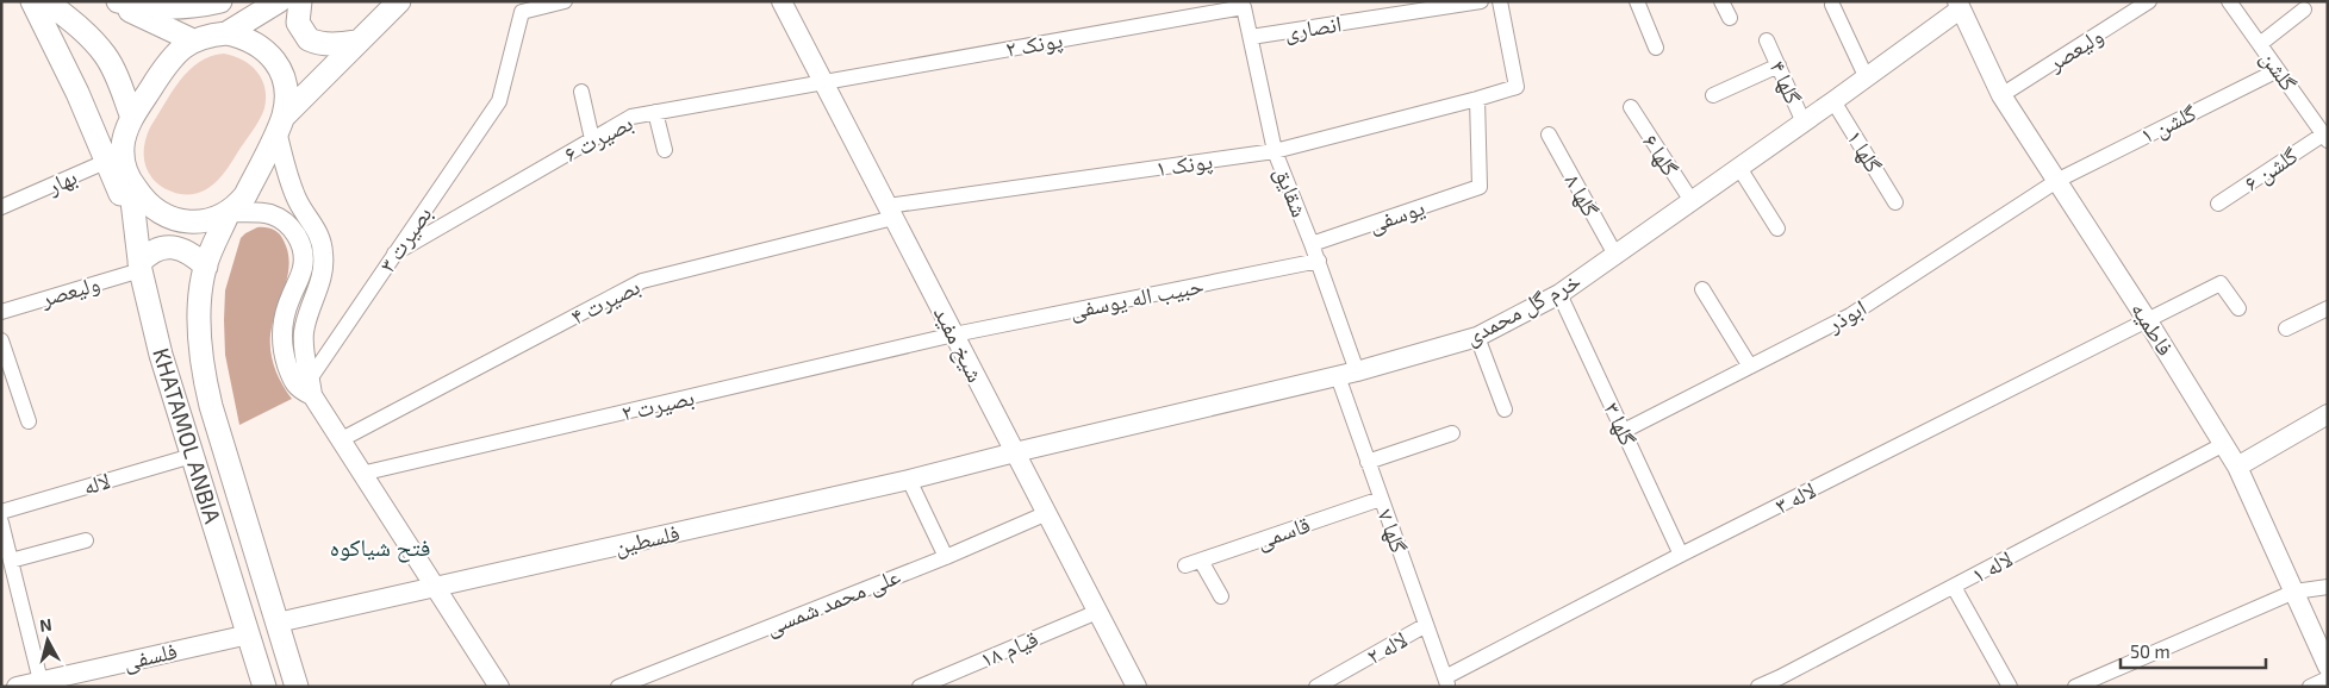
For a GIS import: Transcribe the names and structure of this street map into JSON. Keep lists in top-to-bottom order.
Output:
{
  "streets": {
    "main road": ["KHATAMOL ANBIA"],
    "street": [
      "انصاری",
      "پونک ۲",
      "ولیعصر",
      "گلشن",
      "گلها ۴",
      "گلشن ۱",
      "بصیرت ۶",
      "گلها ۱",
      "گلها ۶",
      "پونک ۱",
      "گلشن ۶",
      "بهار",
      "شقایق",
      "گلها ۸",
      "یوسفی",
      "بصیرت ۳",
      "حبیب اله یوسفی",
      "بصیرت ۴",
      "خرم گل محمدی",
      "ابوذر",
      "فاطمیه",
      "شیخ مفید",
      "بصیرت ۲",
      "گلها ۳",
      "لاله",
      "لاله ۳",
      "گلها ۷",
      "قاسمی",
      "فلسطین",
      "لاله ۱",
      "علی محمد شمسی",
      "لاله ۲",
      "قیام ۱۸",
      "فلسفی"
    ]
  },
  "crossings": [
    ["انصاری", "شقایق"],
    ["پونک ۲", "بصیرت ۶"],
    ["پونک ۲", "شقایق"],
    ["پونک ۲", "شیخ مفید"],
    ["ولیعصر", "فاطمیه"],
    ["ولیعصر", "KHATAMOL ANBIA"],
    ["گلشن", "گلشن ۱"],
    ["گلشن", "گلشن ۶"],
    ["گلها ۴", "خرم گل محمدی"],
    ["گلشن ۱", "ابوذر"],
    ["گلشن ۱", "فاطمیه"],
    ["بصیرت ۶", "بصیرت ۳"],
    ["بصیرت ۶", "شیخ مفید"],
    ["گلها ۱", "خرم گل محمدی"],
    ["گلها ۶", "خرم گل محمدی"],
    ["پونک ۱", "شقایق"],
    ["پونک ۱", "یوسفی"],
    ["پونک ۱", "بصیرت ۴"],
    ["پونک ۱", "شیخ مفید"],
    ["بهار", "KHATAMOL ANBIA"],
    ["شقایق", "یوسفی"],
    ["شقایق", "حبیب اله یوسفی"],
    ["شقایق", "خرم گل محمدی"],
    ["شقایق", "گلها ۷"],
    ["گلها ۸", "خرم گل محمدی"],
    ["حبیب اله یوسفی", "شیخ مفید"],
    ["حبیب اله یوسفی", "بصیرت ۲"],
    ["بصیرت ۴", "شیخ مفید"],
    ["خرم گل محمدی", "فاطمیه"],
    ["خرم گل محمدی", "شیخ مفید"],
    ["خرم گل محمدی", "گلها ۳"],
    ["خرم گل محمدی", "گلها ۷"],
    ["خرم گل محمدی", "فلسطین"],
    ["ابوذر", "فاطمیه"],
    ["ابوذر", "گلها ۳"],
    ["فاطمیه", "لاله ۳"],
    ["فاطمیه", "لاله ۱"],
    ["شیخ مفید", "بصیرت ۲"],
    ["شیخ مفید", "فلسطین"],
    ["شیخ مفید", "علی محمد شمسی"],
    ["شیخ مفید", "قیام ۱۸"],
    ["گلها ۳", "لاله ۳"],
    ["KHATAMOL ANBIA", "لاله"],
    ["KHATAMOL ANBIA", "فلسطین"],
    ["KHATAMOL ANBIA", "فلسفی"],
    ["لاله ۳", "گلها ۷"],
    ["گلها ۷", "قاسمی"],
    ["گلها ۷", "لاله ۲"]
  ],
  "districts": ["فتح شیاکوه"],
  "scale_bar": "50 m",
  "north": "top"
}
